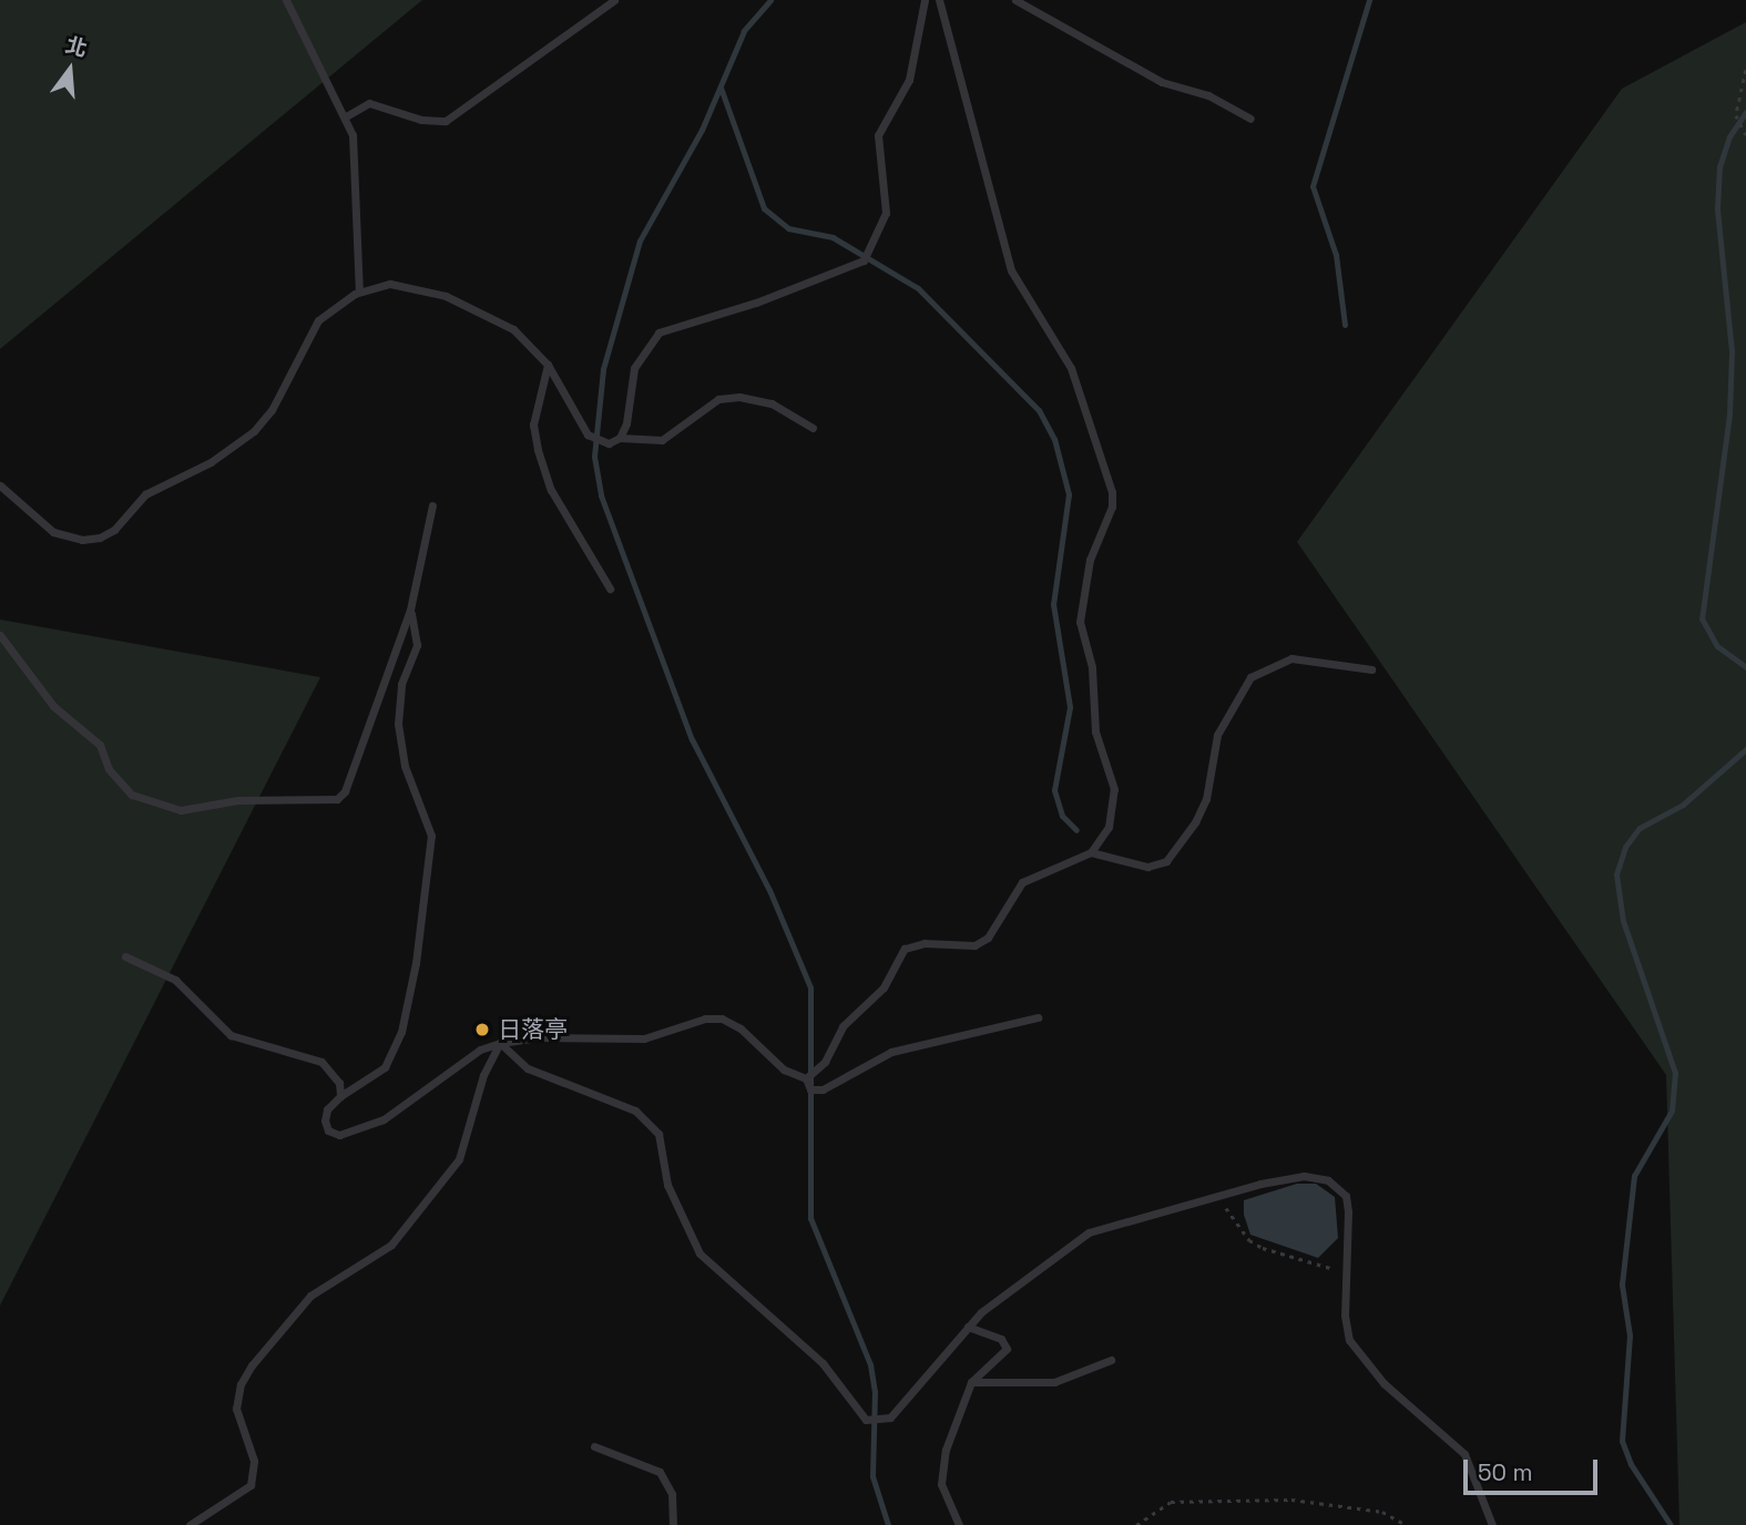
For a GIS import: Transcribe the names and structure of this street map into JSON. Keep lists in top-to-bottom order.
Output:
{
  "places": ["日落亭"],
  "scale_bar": "50 m",
  "north": "top"
}
